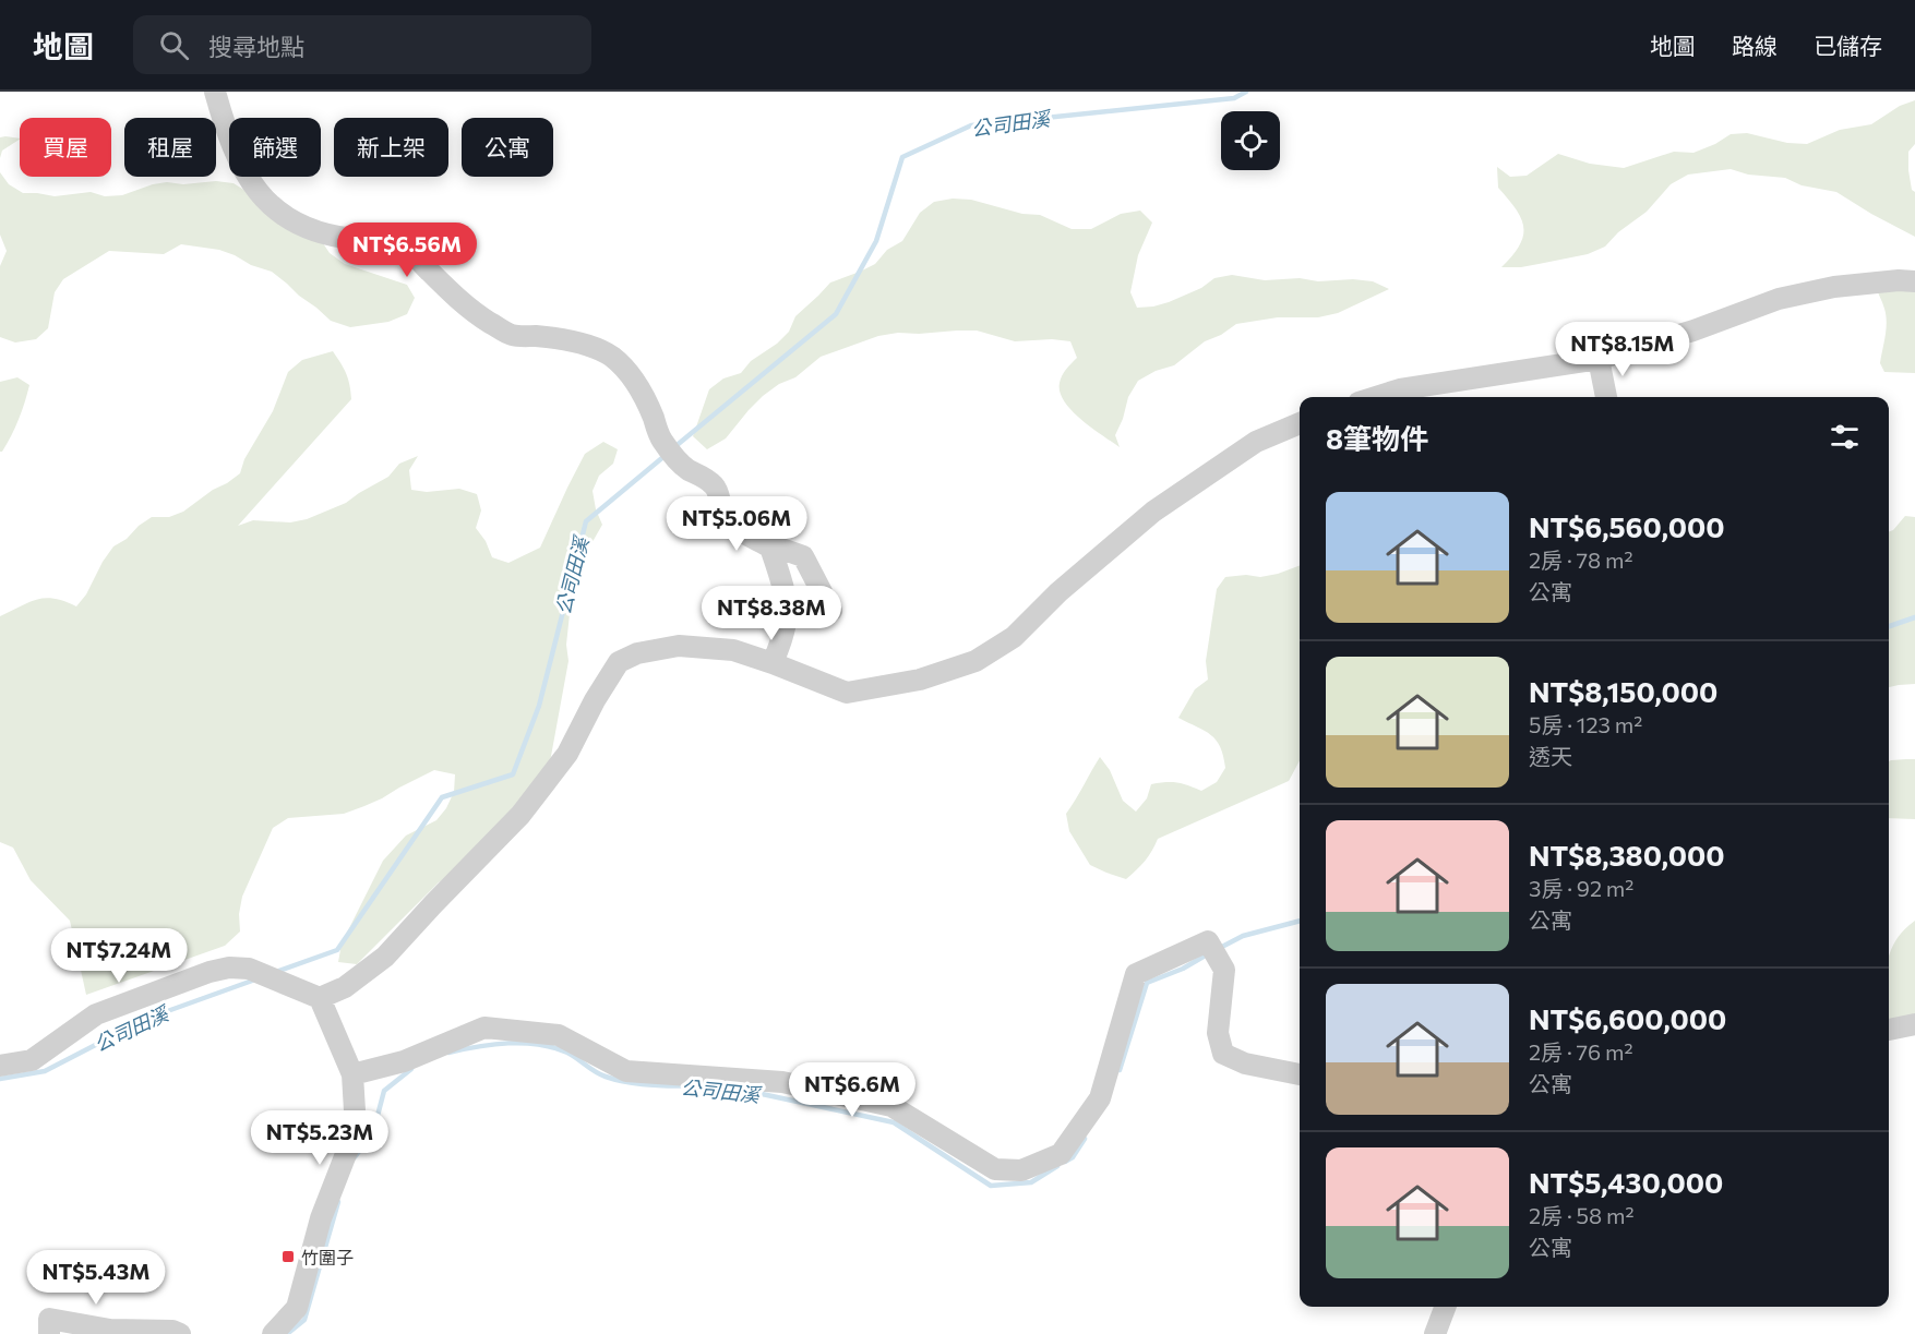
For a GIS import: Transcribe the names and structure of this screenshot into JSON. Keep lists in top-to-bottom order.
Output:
{
  "water": ["公司田溪"],
  "places": {
    "transit": ["竹圍子"]
  },
  "page": {
    "header": "地圖",
    "search": "搜尋地點",
    "nav": ["地圖", "路線", "已儲存"],
    "chip": [
      "買屋",
      "租屋",
      "篩選",
      "新上架",
      "公寓"
    ],
    "price": [
      "NT$6.56M",
      "NT$8.15M",
      "NT$5.06M",
      "NT$8.38M",
      "NT$7.24M",
      "NT$6.6M",
      "NT$5.23M",
      "NT$5.43M"
    ],
    "heading": "8筆物件",
    "list": [
      {
        "name": "NT$6,560,000",
        "note": "2房 · 78 m² · 公寓"
      },
      {
        "name": "NT$8,150,000",
        "note": "5房 · 123 m² · 透天"
      },
      {
        "name": "NT$8,380,000",
        "note": "3房 · 92 m² · 公寓"
      },
      {
        "name": "NT$6,600,000",
        "note": "2房 · 76 m² · 公寓"
      },
      {
        "name": "NT$5,430,000",
        "note": "2房 · 58 m² · 公寓"
      }
    ]
  }
}
